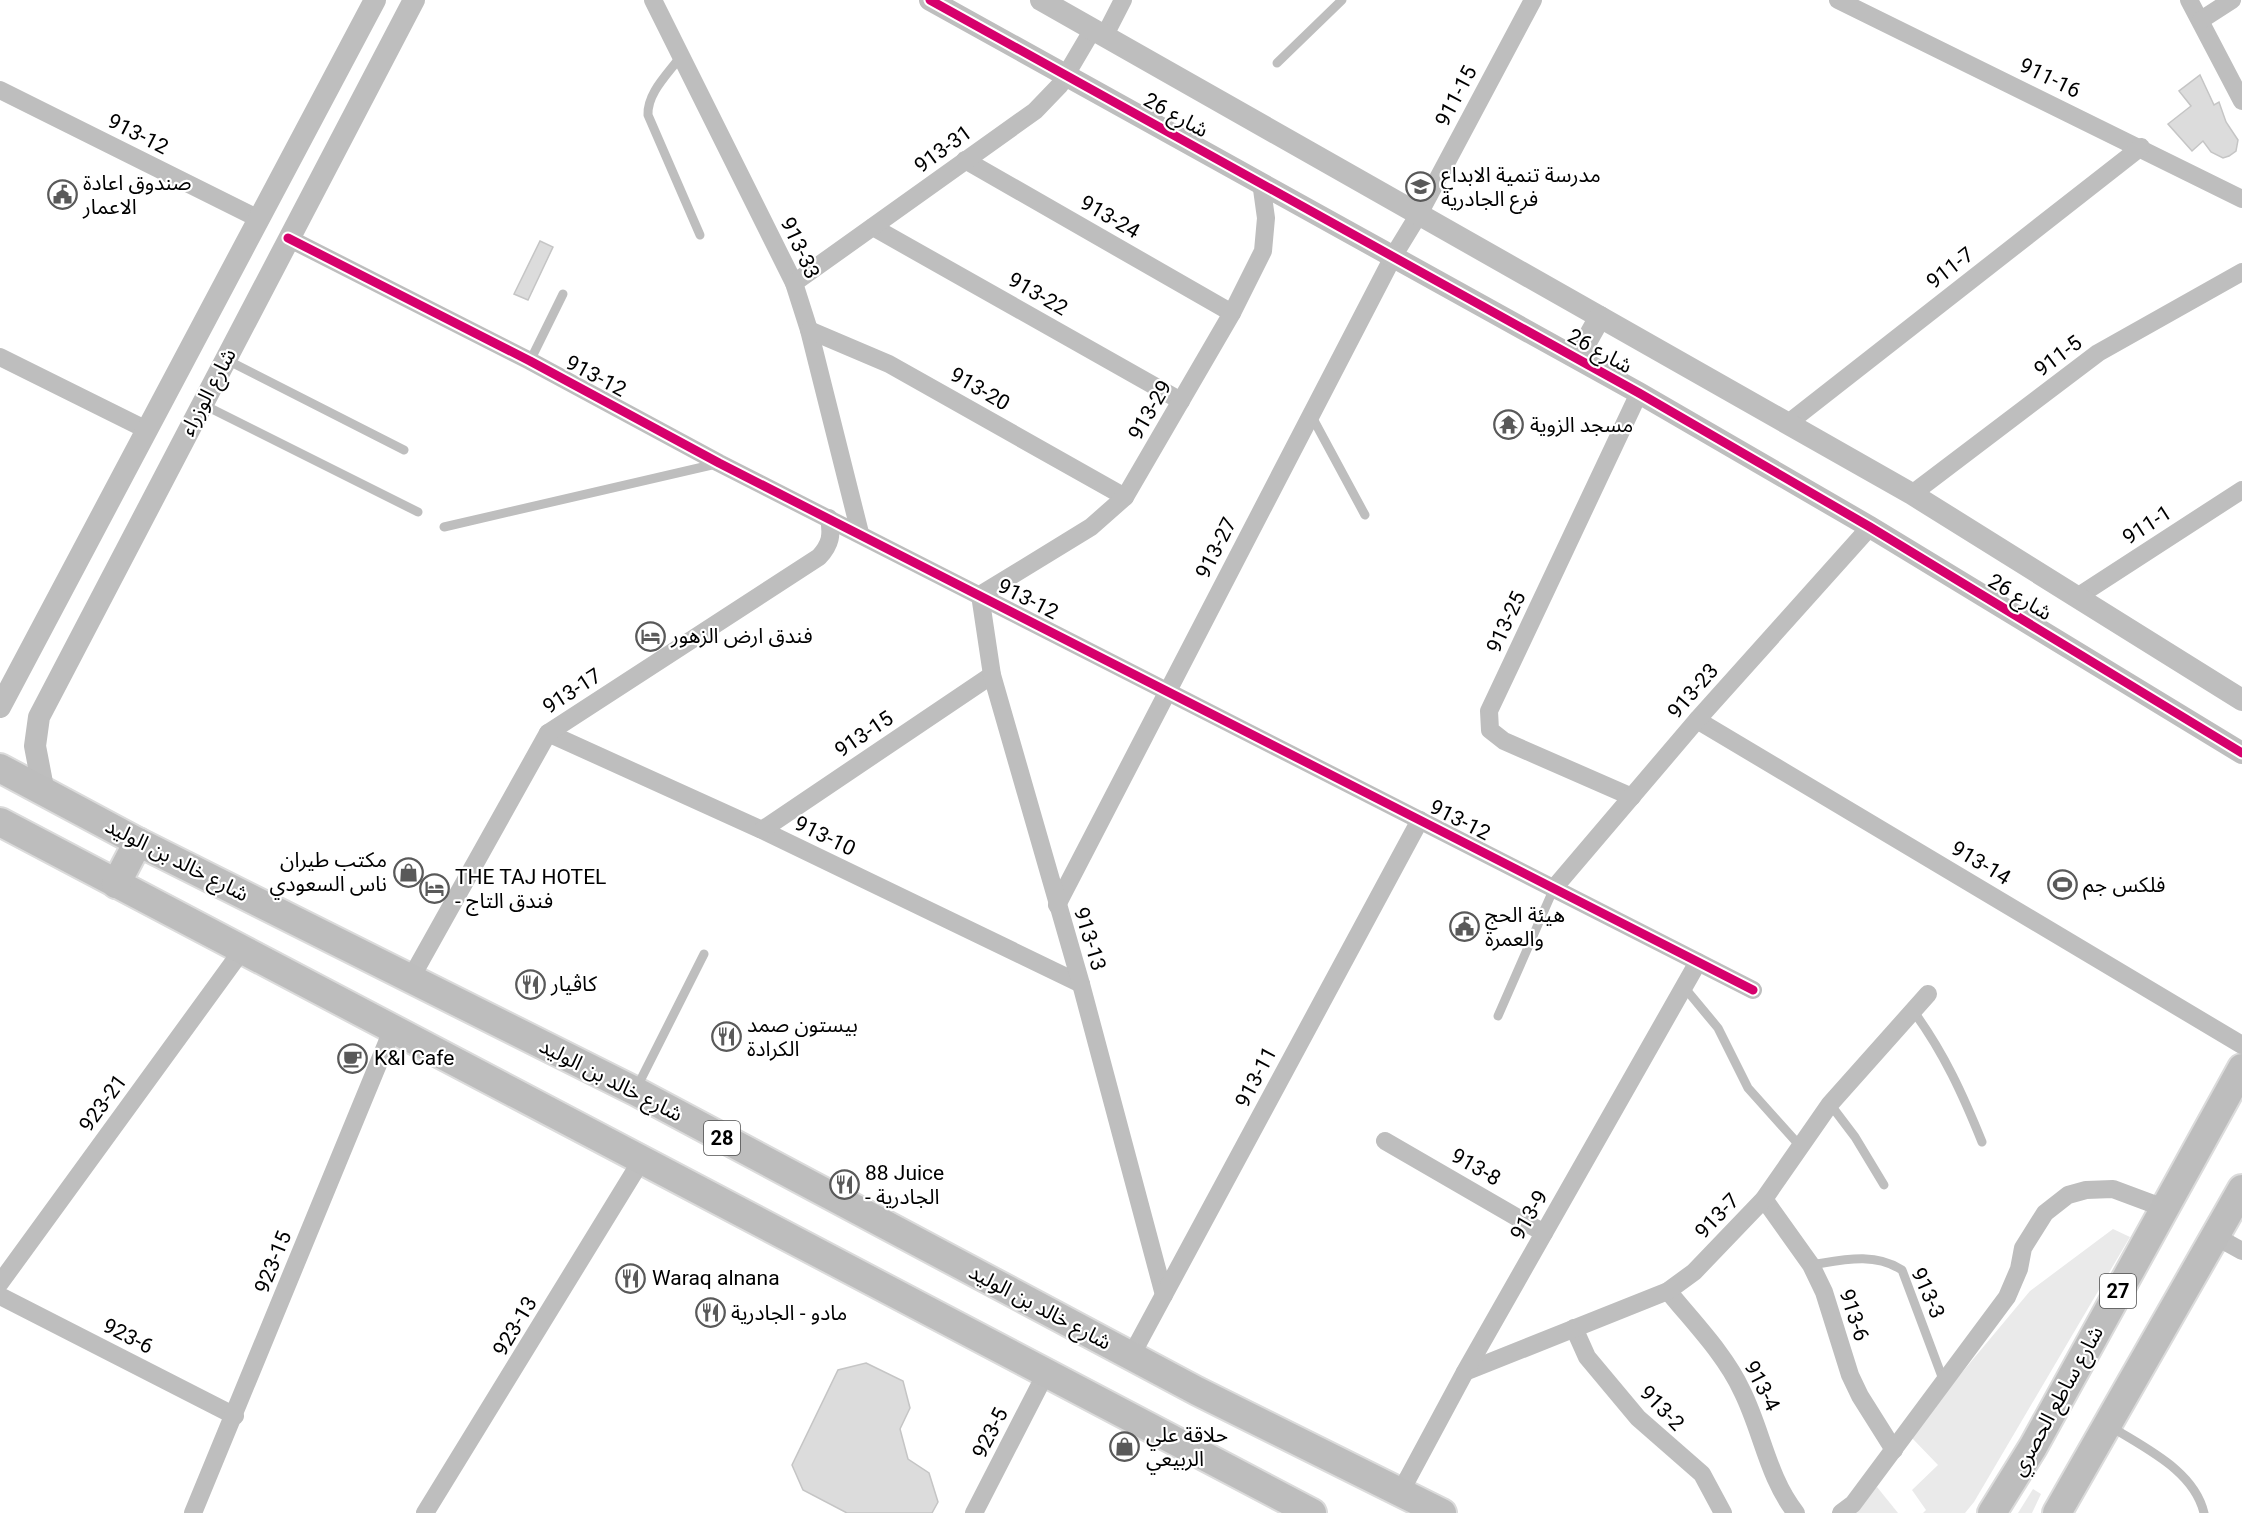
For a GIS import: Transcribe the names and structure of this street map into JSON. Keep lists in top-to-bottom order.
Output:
{
  "streets": {
    "main road": [
      "شارع خالد بن الوليد",
      "28",
      "27",
      "شارع ساطع الحصري"
    ],
    "street": [
      "911-16",
      "911-15",
      "شارع 26",
      "913-12",
      "913-31",
      "913-24",
      "913-33",
      "911-7",
      "913-22",
      "911-5",
      "913-20",
      "شارع الوزراء",
      "913-29",
      "911-1",
      "913-27",
      "913-25",
      "913-17",
      "913-23",
      "913-15",
      "913-10",
      "913-14",
      "913-13",
      "913-11",
      "923-21",
      "913-8",
      "913-9",
      "913-7",
      "923-15",
      "913-6",
      "923-13",
      "923-6",
      "913-4",
      "913-2",
      "923-5"
    ],
    "lane": ["913-3"]
  },
  "crossings": [
    ["911-16", "911-7"],
    ["911-15", "شارع 26"],
    ["911-15", "913-27"],
    ["شارع 26", "913-31"],
    ["شارع 26", "911-7"],
    ["شارع 26", "911-5"],
    ["شارع 26", "913-29"],
    ["شارع 26", "911-1"],
    ["شارع 26", "913-27"],
    ["شارع 26", "913-25"],
    ["شارع 26", "913-23"],
    ["913-12", "913-33"],
    ["913-12", "شارع الوزراء"],
    ["913-12", "913-29"],
    ["913-12", "913-27"],
    ["913-12", "913-17"],
    ["913-12", "913-23"],
    ["913-12", "913-13"],
    ["913-12", "913-11"],
    ["913-12", "913-9"],
    ["913-31", "913-24"],
    ["913-31", "913-33"],
    ["913-31", "913-22"],
    ["913-24", "913-29"],
    ["913-33", "913-20"],
    ["913-22", "913-29"],
    ["913-20", "913-29"],
    ["شارع الوزراء", "شارع خالد بن الوليد"],
    ["913-29", "913-13"],
    ["913-27", "913-13"],
    ["913-25", "913-23"],
    ["913-17", "913-10"],
    ["913-17", "شارع خالد بن الوليد"],
    ["913-23", "913-14"],
    ["913-15", "913-10"],
    ["913-15", "913-13"],
    ["913-10", "913-13"],
    ["شارع خالد بن الوليد", "913-11"],
    ["شارع خالد بن الوليد", "913-9"],
    ["913-13", "913-11"],
    ["913-8", "913-9"],
    ["913-9", "913-7"],
    ["913-7", "913-6"],
    ["913-7", "913-4"],
    ["913-7", "913-2"],
    ["923-15", "923-6"],
    ["913-3", "913-6"]
  ],
  "places": {
    "school or university": ["مدرسة تنمية الابداع فرع الجادرية"],
    "public building": ["صندوق اعادة الاعمار", "هيئة الحج والعمرة"],
    "temple": ["مسجد الزوية"],
    "hotel": ["فندق ارض الزهور", "THE TAJ HOTEL - فندق التاج"],
    "shop": ["مكتب طيران ناس السعودي", "حلاقة علي الربيعي"],
    "sports": ["فلكس جم"],
    "restaurant": [
      "كاڤيار",
      "بيستون صمد الكرادة",
      "88 Juice - الجادرية",
      "Waraq alnana",
      "مادو - الجادرية"
    ],
    "cafe": ["K&I Cafe"]
  }
}
